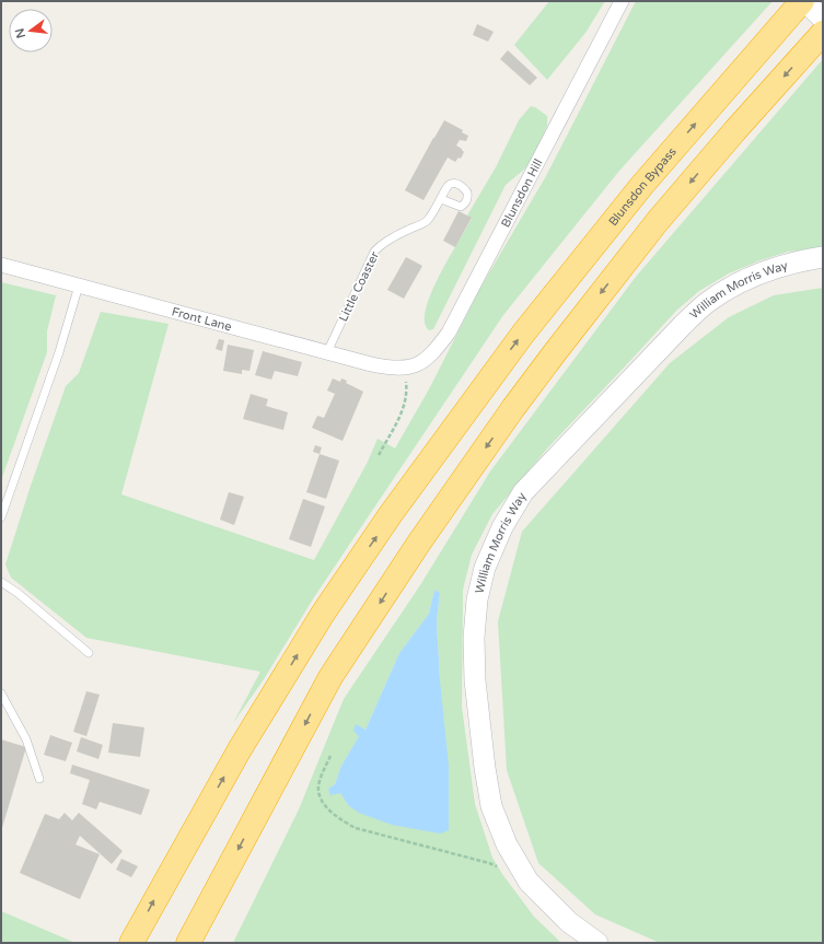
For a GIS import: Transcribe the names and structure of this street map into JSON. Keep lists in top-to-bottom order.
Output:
{
  "streets": {
    "highway": ["Blunsdon Bypass"],
    "street": ["Blunsdon Hill", "William Morris Way", "Front Lane"],
    "lane": ["Little Coaster"]
  },
  "crossings": [
    ["Blunsdon Hill", "Front Lane"],
    ["Little Coaster", "Front Lane"]
  ],
  "north": "left"
}
